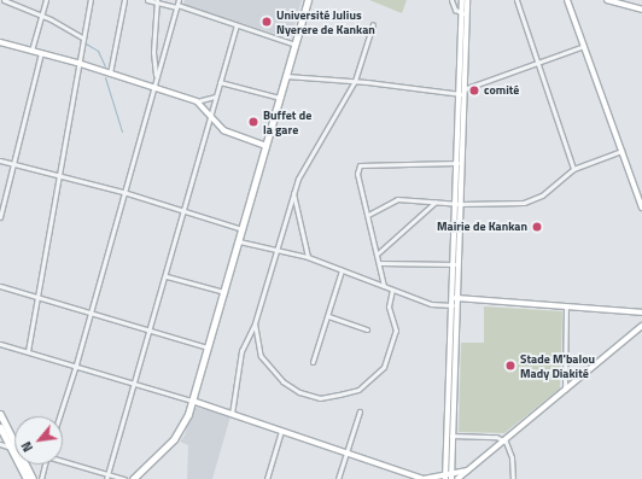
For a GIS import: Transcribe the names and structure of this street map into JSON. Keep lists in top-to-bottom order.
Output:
{
  "places": [
    "Université Julius Nyerere de Kankan",
    "comité",
    "Buffet de la gare",
    "Mairie de Kankan",
    "Stade M'balou Mady Diakité"
  ],
  "north": "bottom left"
}
